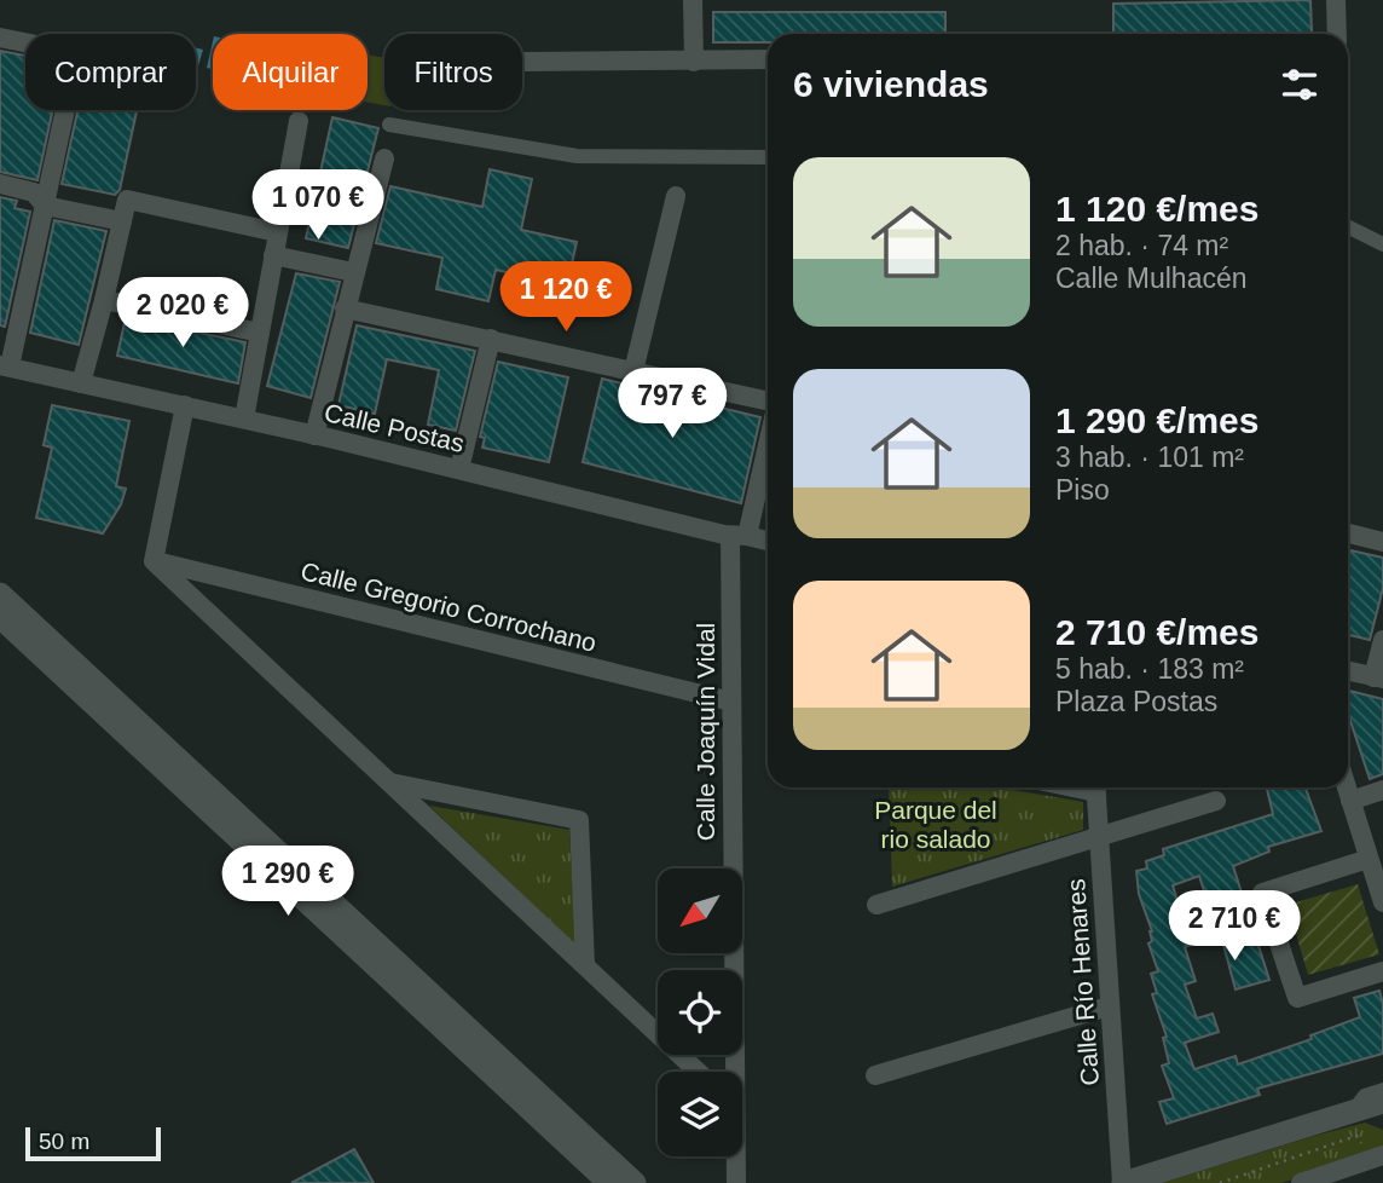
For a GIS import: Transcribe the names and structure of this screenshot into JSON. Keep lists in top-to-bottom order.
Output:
{
  "streets": {
    "street": [
      "Calle Postas",
      "Calle Gregorio Corrochano",
      "Calle Joaquín Vidal",
      "Calle Río Henares"
    ]
  },
  "crossings": [
    ["Calle Postas", "Calle Joaquín Vidal"],
    ["Calle Gregorio Corrochano", "Calle Joaquín Vidal"]
  ],
  "parks": ["Parque del rio salado"],
  "scale_bar": "50 m",
  "north": "bottom left",
  "page": {
    "chip": ["Comprar", "Alquilar", "Filtros"],
    "heading": "6 viviendas",
    "list": [
      {
        "name": "1 120 €/mes",
        "note": "2 hab. · 74 m² · Calle Mulhacén"
      },
      {
        "name": "1 290 €/mes",
        "note": "3 hab. · 101 m² · Piso"
      },
      {
        "name": "2 710 €/mes",
        "note": "5 hab. · 183 m² · Plaza Postas"
      }
    ],
    "price": [
      "1 070 €",
      "1 120 €",
      "2 020 €",
      "797 €",
      "1 290 €",
      "2 710 €"
    ],
    "scale": "50 m"
  }
}
